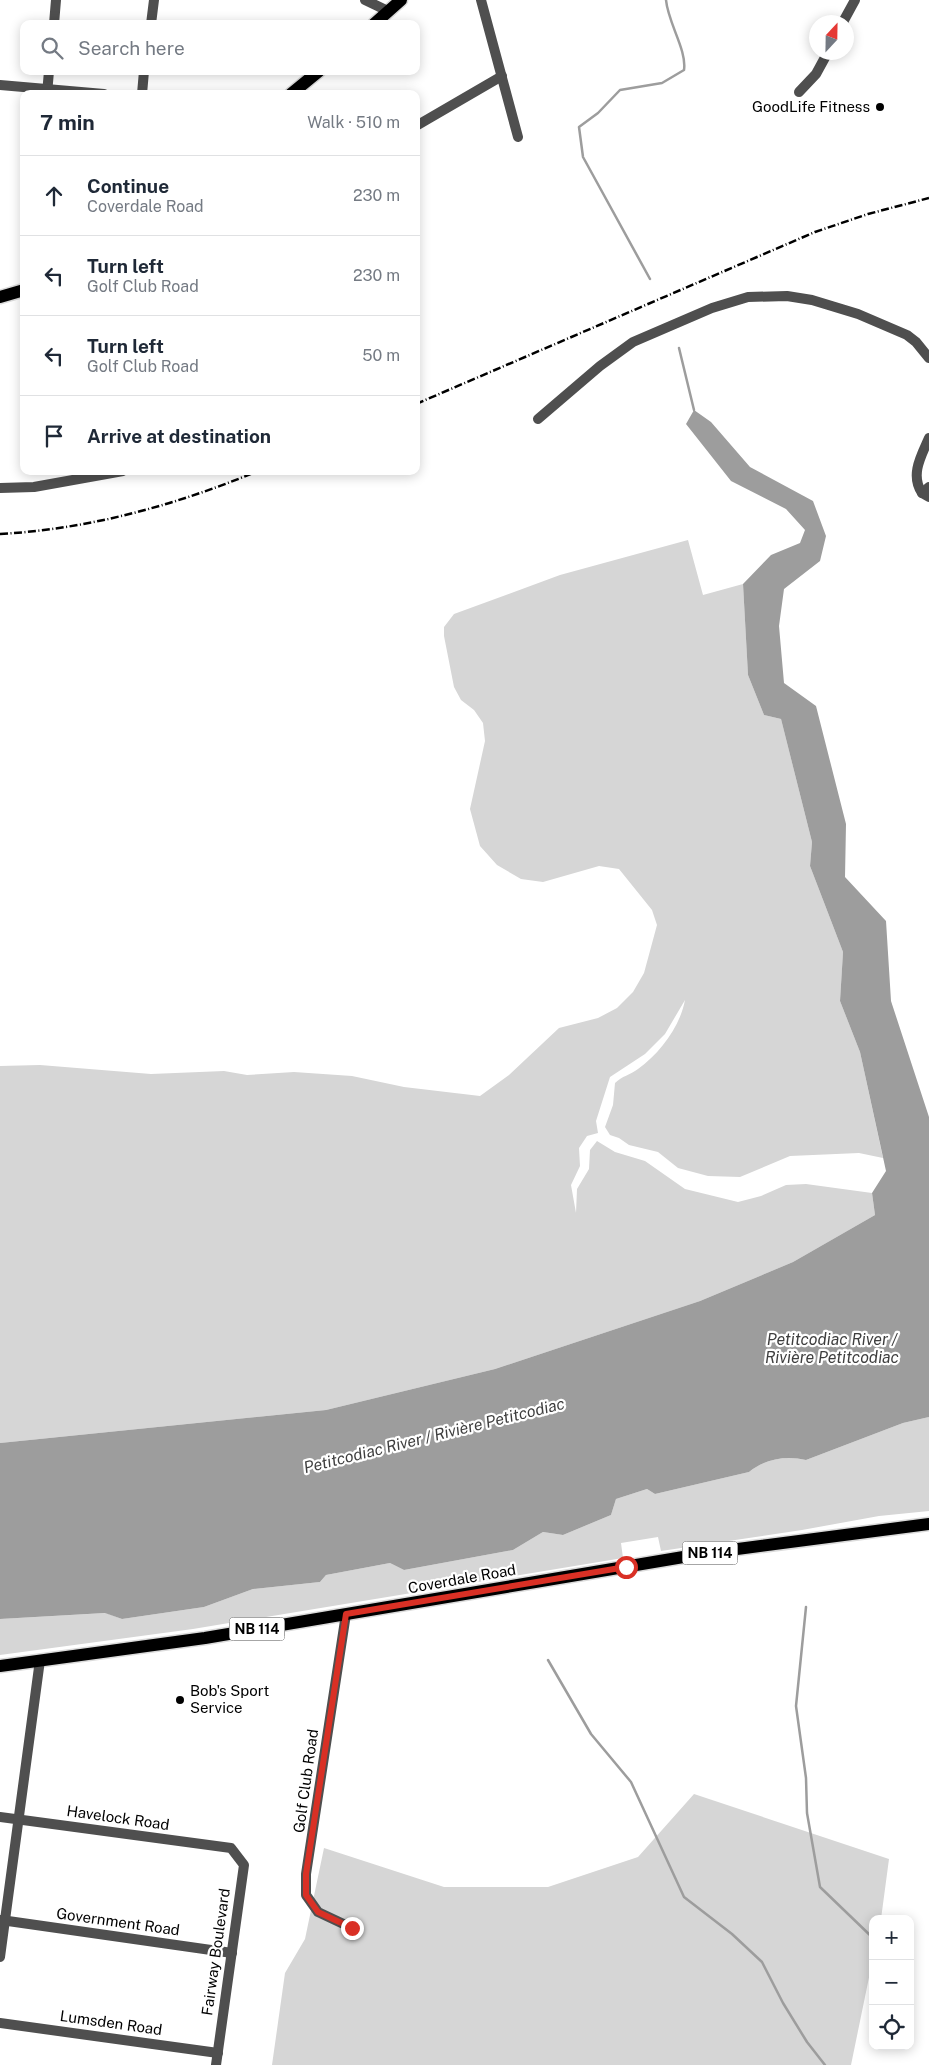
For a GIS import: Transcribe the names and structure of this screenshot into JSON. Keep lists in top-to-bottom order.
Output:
{
  "streets": {
    "main road": ["NB 114", "Coverdale Road"],
    "street": [
      "Golf Club Road",
      "Havelock Road",
      "Government Road",
      "Fairway Boulevard",
      "Lumsden Road"
    ]
  },
  "crossings": [
    ["Coverdale Road", "Golf Club Road"],
    ["Havelock Road", "Fairway Boulevard"],
    ["Government Road", "Fairway Boulevard"],
    ["Fairway Boulevard", "Lumsden Road"]
  ],
  "water": ["Petitcodiac River / Rivière Petitcodiac"],
  "places": ["GoodLife Fitness", "Bob's Sport Service"],
  "north": "top",
  "page": {
    "search": "Search here",
    "heading": ["7 min", "Walk · 510 m"],
    "list": [
      ["Continue", "Coverdale Road", "230 m"],
      ["Turn left", "Golf Club Road", "230 m"],
      ["Turn left", "Golf Club Road", "50 m"],
      "Arrive at destination"
    ],
    "map_buttons": ["+", "−"]
  }
}
